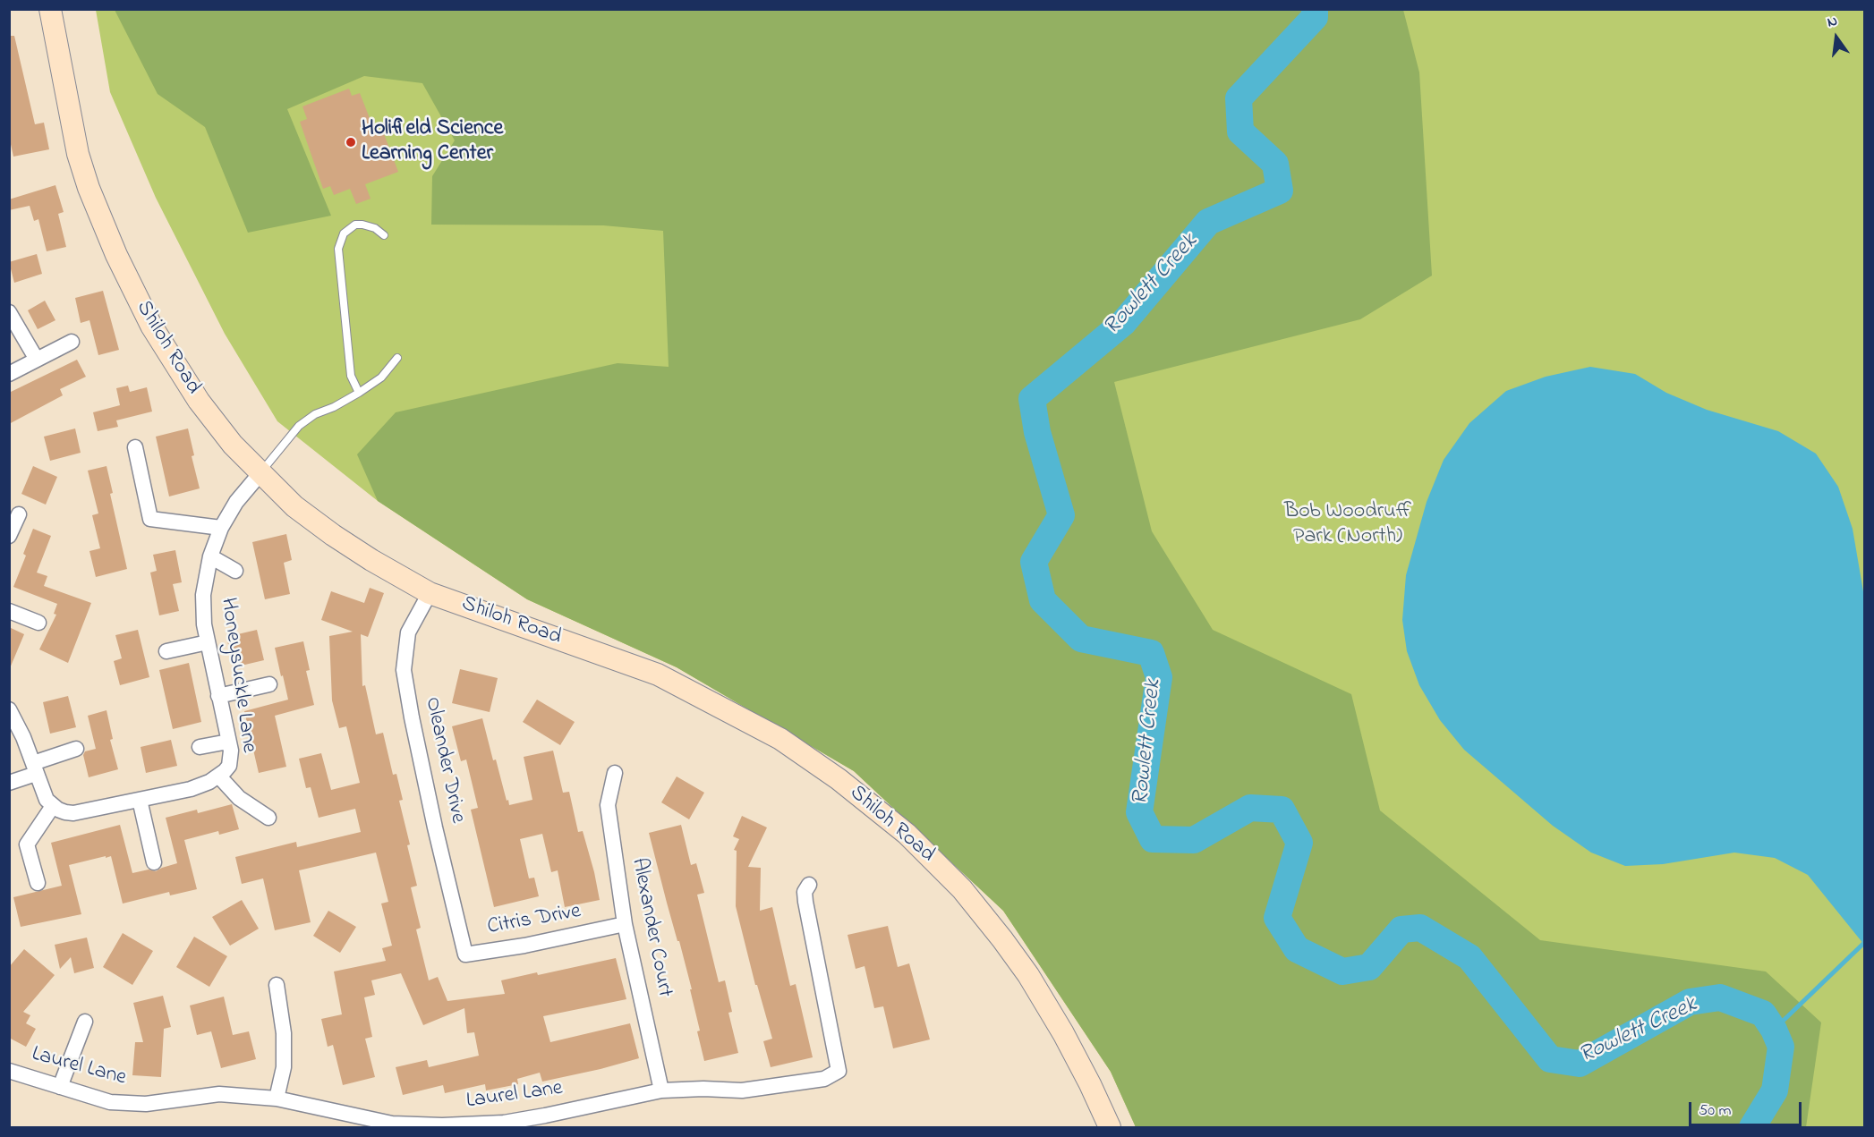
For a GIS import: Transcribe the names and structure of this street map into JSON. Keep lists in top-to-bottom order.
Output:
{
  "streets": {
    "main road": ["Shiloh Road"],
    "street": [
      "Honeysuckle Lane",
      "Oleander Drive",
      "Citris Drive",
      "Alexander Court",
      "Laurel Lane"
    ]
  },
  "crossings": [
    ["Shiloh Road", "Honeysuckle Lane"],
    ["Shiloh Road", "Oleander Drive"],
    ["Oleander Drive", "Citris Drive"],
    ["Citris Drive", "Alexander Court"],
    ["Alexander Court", "Laurel Lane"]
  ],
  "water": ["Rowlett Creek"],
  "parks": ["Bob Woodruff Park (North)"],
  "places": ["Holifield Science Learning Center"],
  "scale_bar": "50 m",
  "north": "top"
}
